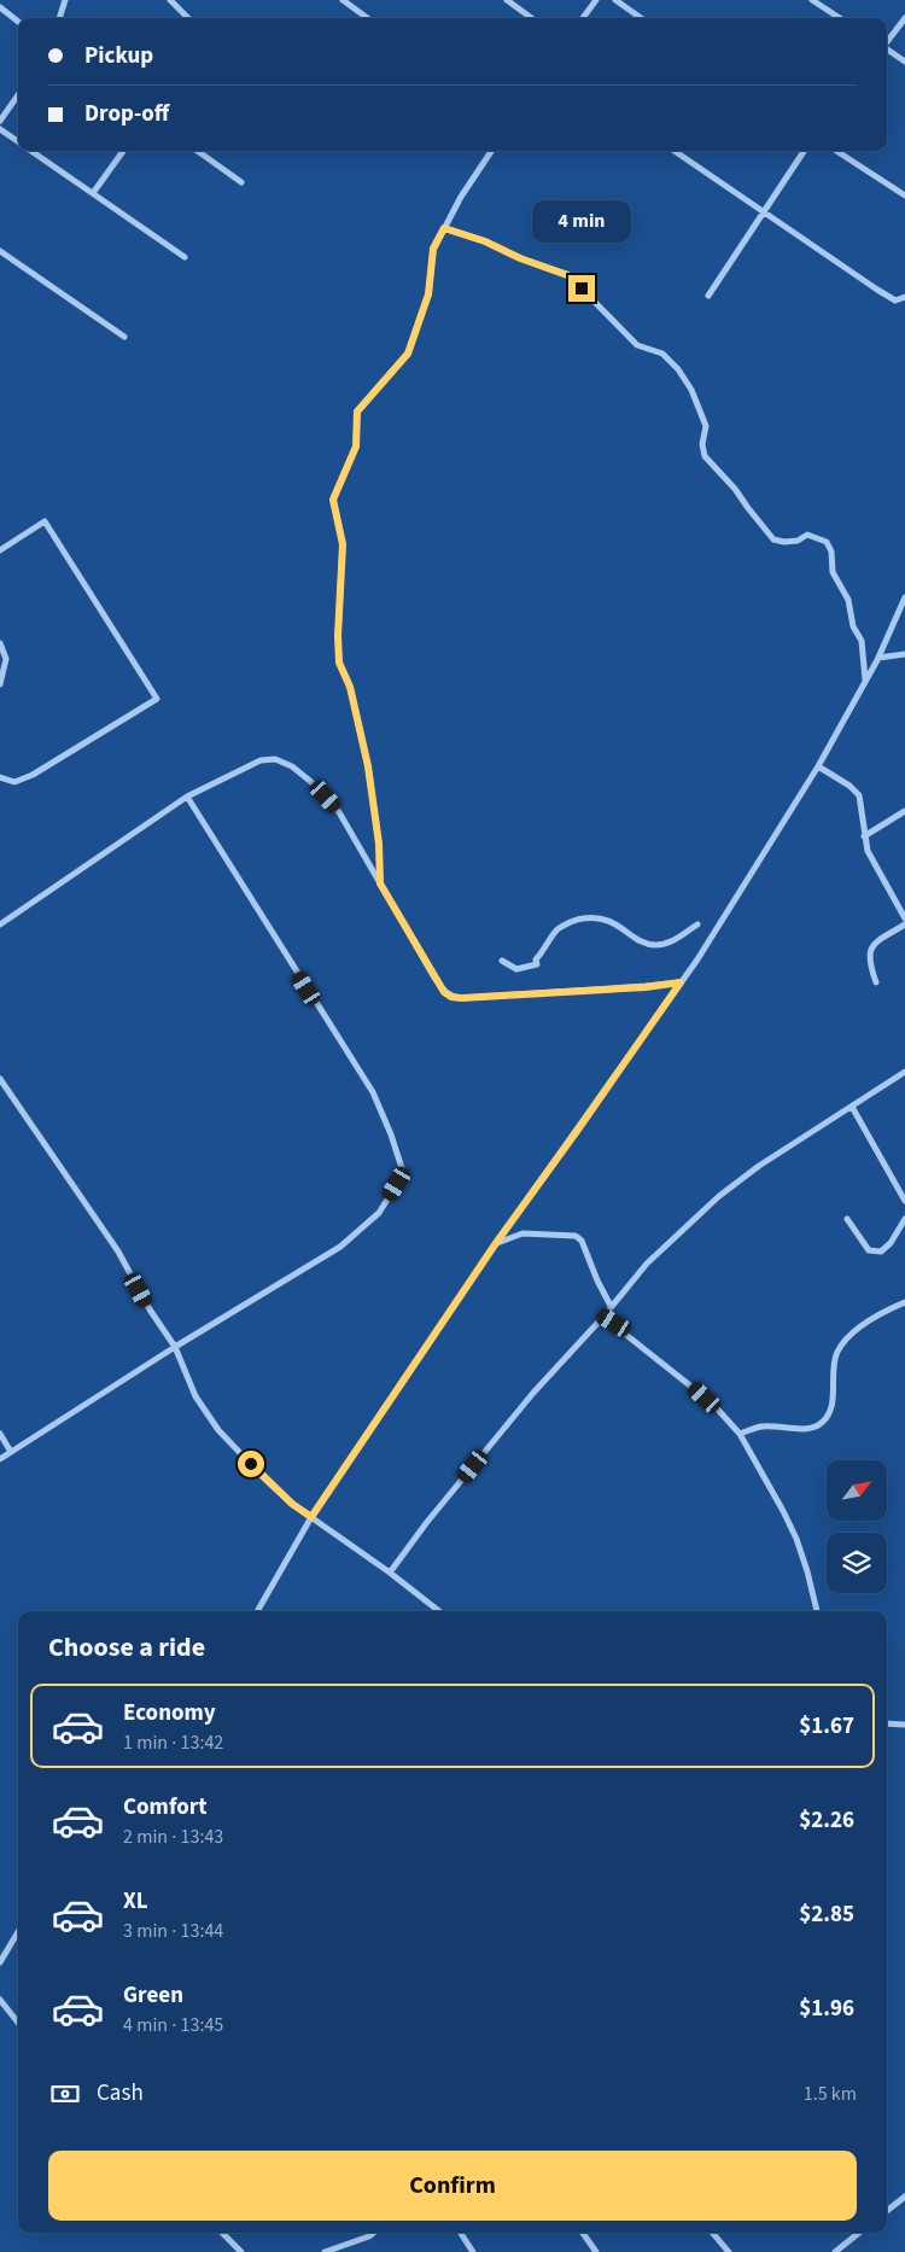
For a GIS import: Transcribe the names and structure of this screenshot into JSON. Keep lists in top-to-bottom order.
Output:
{
  "north": "top right",
  "page": {
    "banner": ["Pickup", "Drop-off"],
    "bubble": "4 min",
    "heading": "Choose a ride",
    "list": [
      {
        "name": "Economy",
        "note": "1 min · 13:42",
        "value": "$1.67"
      },
      {
        "name": "Comfort",
        "note": "2 min · 13:43",
        "value": "$2.26"
      },
      {
        "name": "XL",
        "note": "3 min · 13:44",
        "value": "$2.85"
      },
      {
        "name": "Green",
        "note": "4 min · 13:45",
        "value": "$1.96"
      }
    ],
    "pay": ["Cash", "1.5 km"],
    "buttons": "Confirm"
  }
}
